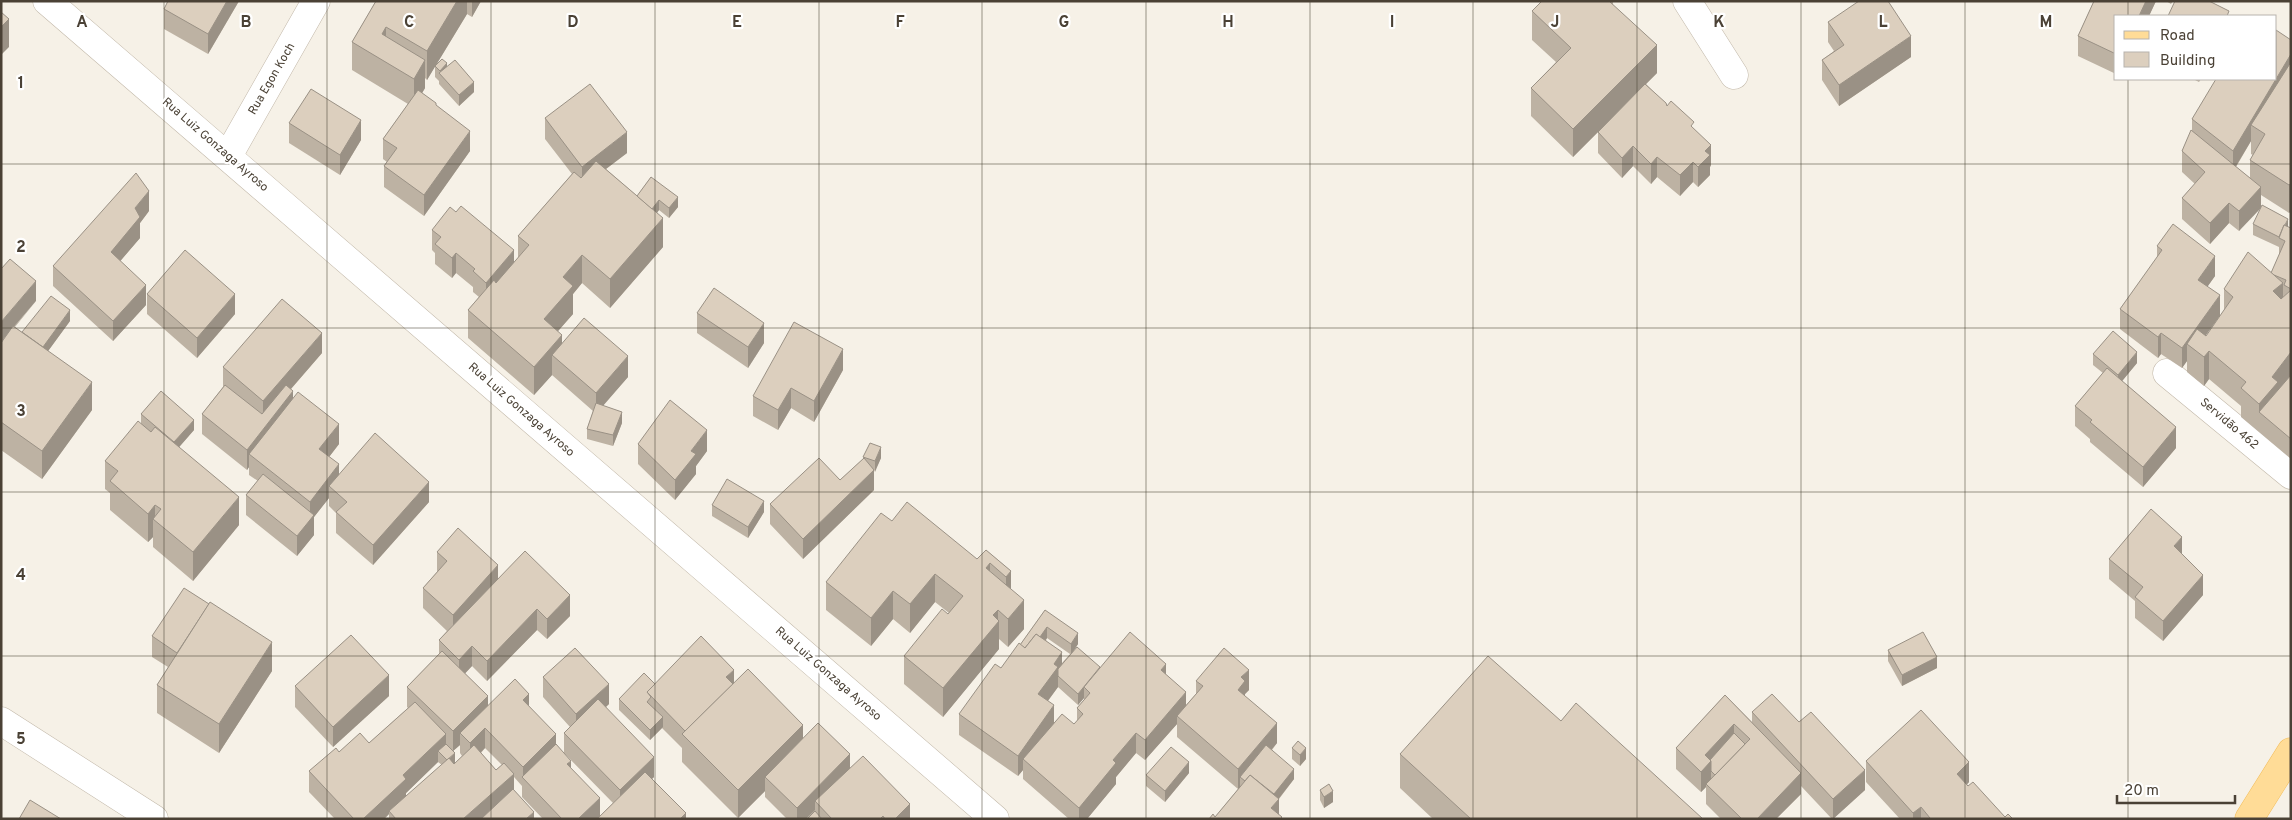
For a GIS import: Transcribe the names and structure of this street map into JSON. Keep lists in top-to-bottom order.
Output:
{
  "streets": {
    "street": ["Rua Egon Koch", "Rua Luiz Gonzaga Ayroso", "Servidão 462"]
  },
  "crossings": [
    ["Rua Egon Koch", "Rua Luiz Gonzaga Ayroso"]
  ],
  "legend": ["Road", "Building"],
  "scale_bar": "20 m",
  "grid": {
    "columns": [
      "A",
      "B",
      "C",
      "D",
      "E",
      "F",
      "G",
      "H",
      "I",
      "J",
      "K",
      "L",
      "M"
    ],
    "rows": [
      "1",
      "2",
      "3",
      "4",
      "5"
    ]
  }
}
